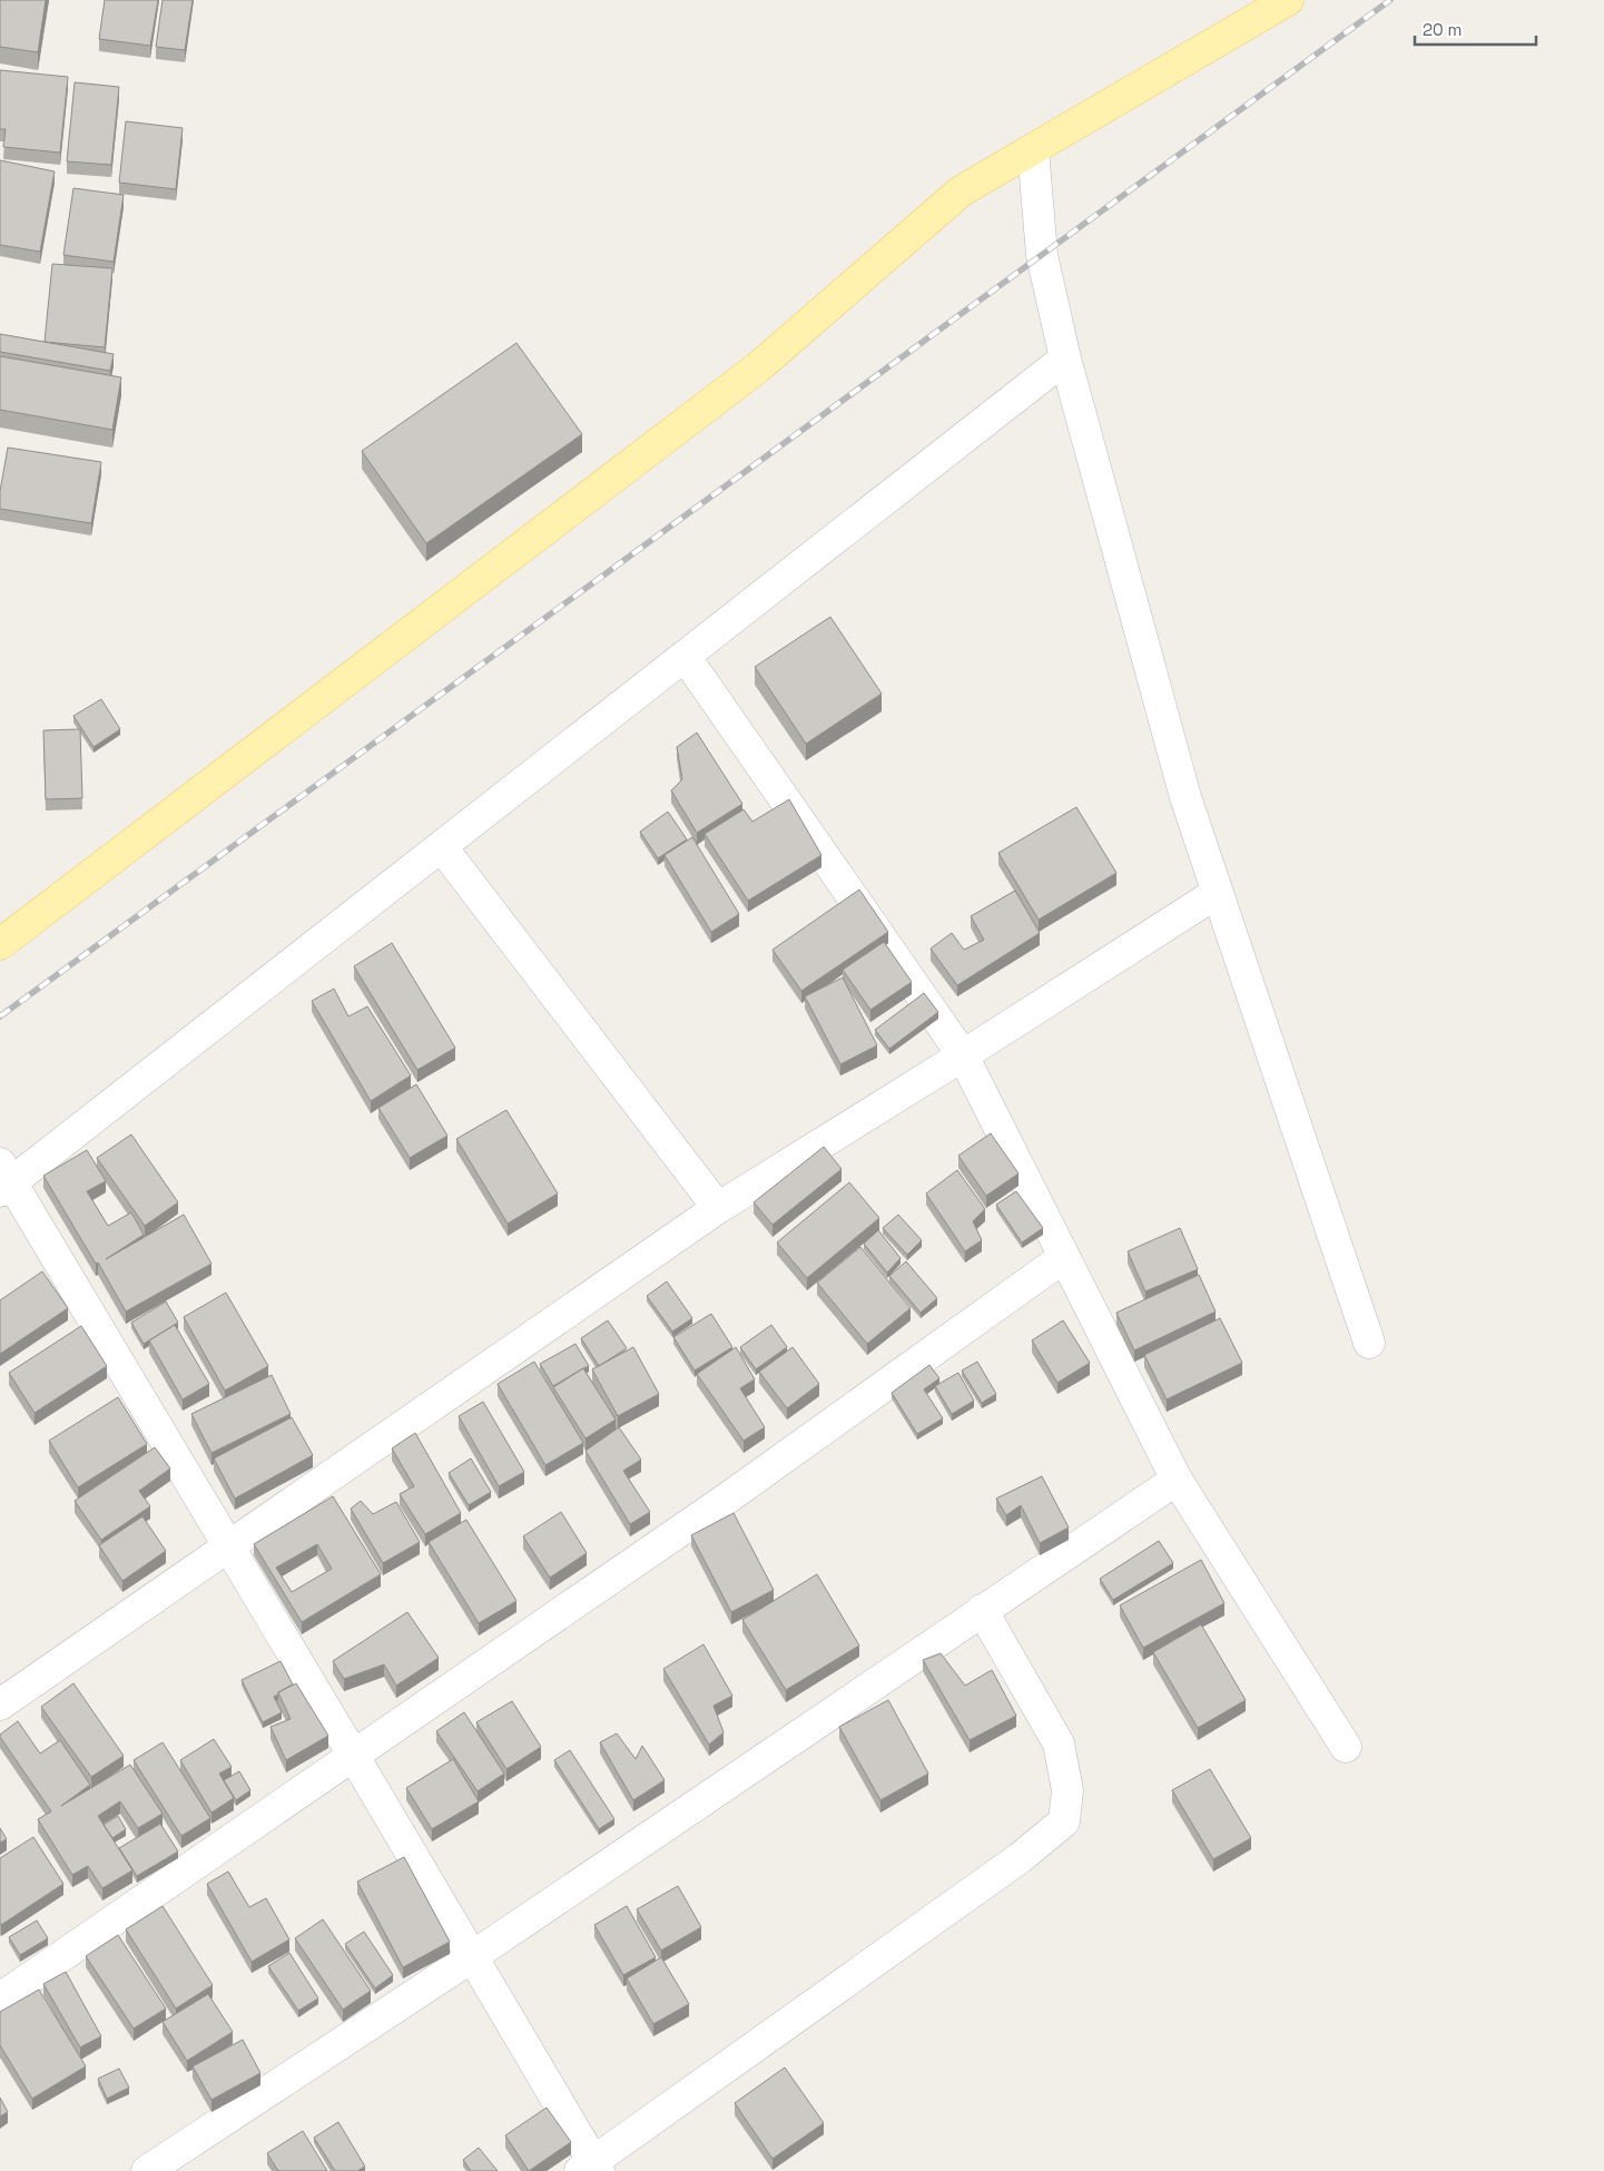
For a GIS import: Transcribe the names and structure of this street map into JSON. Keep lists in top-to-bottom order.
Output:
{
  "scale_bar": "20 m"
}
